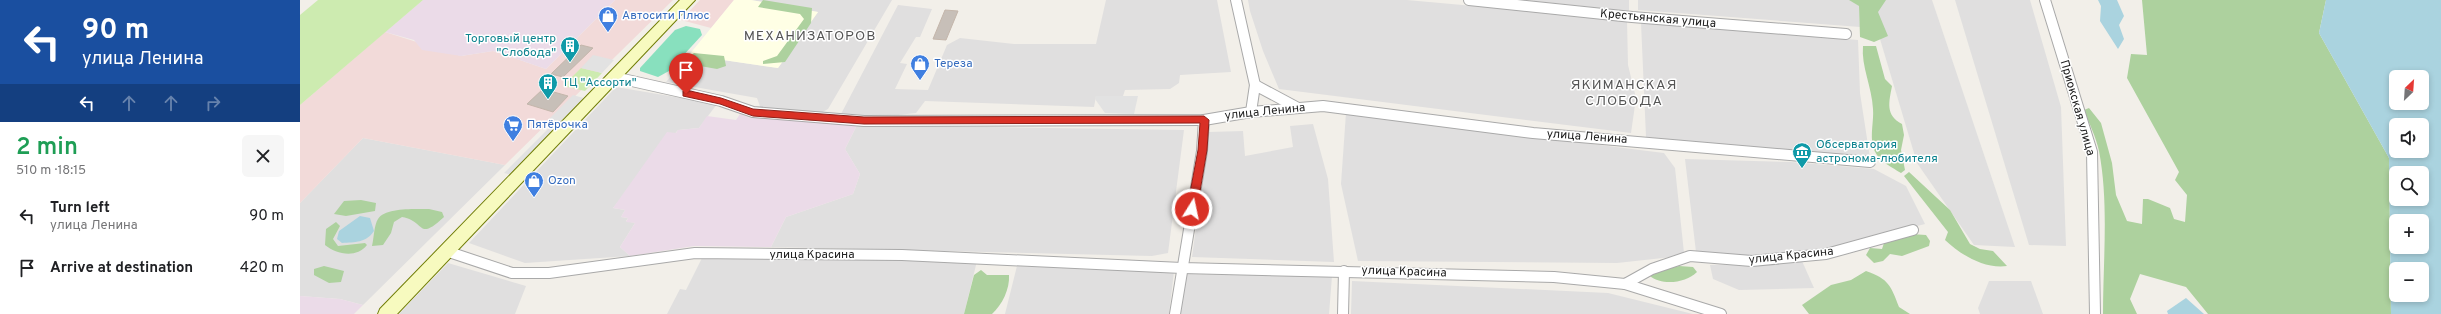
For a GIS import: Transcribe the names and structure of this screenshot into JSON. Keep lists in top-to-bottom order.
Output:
{
  "streets": {
    "street": [
      "Крестьянская улица",
      "Приокская улица",
      "улица Ленина",
      "улица Красина"
    ]
  },
  "districts": ["МЕХАНИЗАТОРОВ", "ЯКИМАНСКАЯ СЛОБОДА"],
  "places": {
    "shop": ["Автосити Плюс", "Тереза", "Ozon"],
    "building": ["Торговый центр \"Слобода\"", "ТЦ \"Ассорти\""],
    "supermarket": ["Пятёрочка"],
    "museum": ["Обсерватория астронома-любителя"]
  },
  "north": "top right",
  "page": {
    "turn": ["90 m", "улица Ленина"],
    "map_buttons": ["+", "−"],
    "heading": ["2 min", "510 m · 18:15"],
    "list": [
      {
        "name": "Turn left",
        "note": "улица Ленина",
        "value": "90 m"
      },
      {
        "name": "Arrive at destination",
        "value": "420 m"
      }
    ]
  }
}
